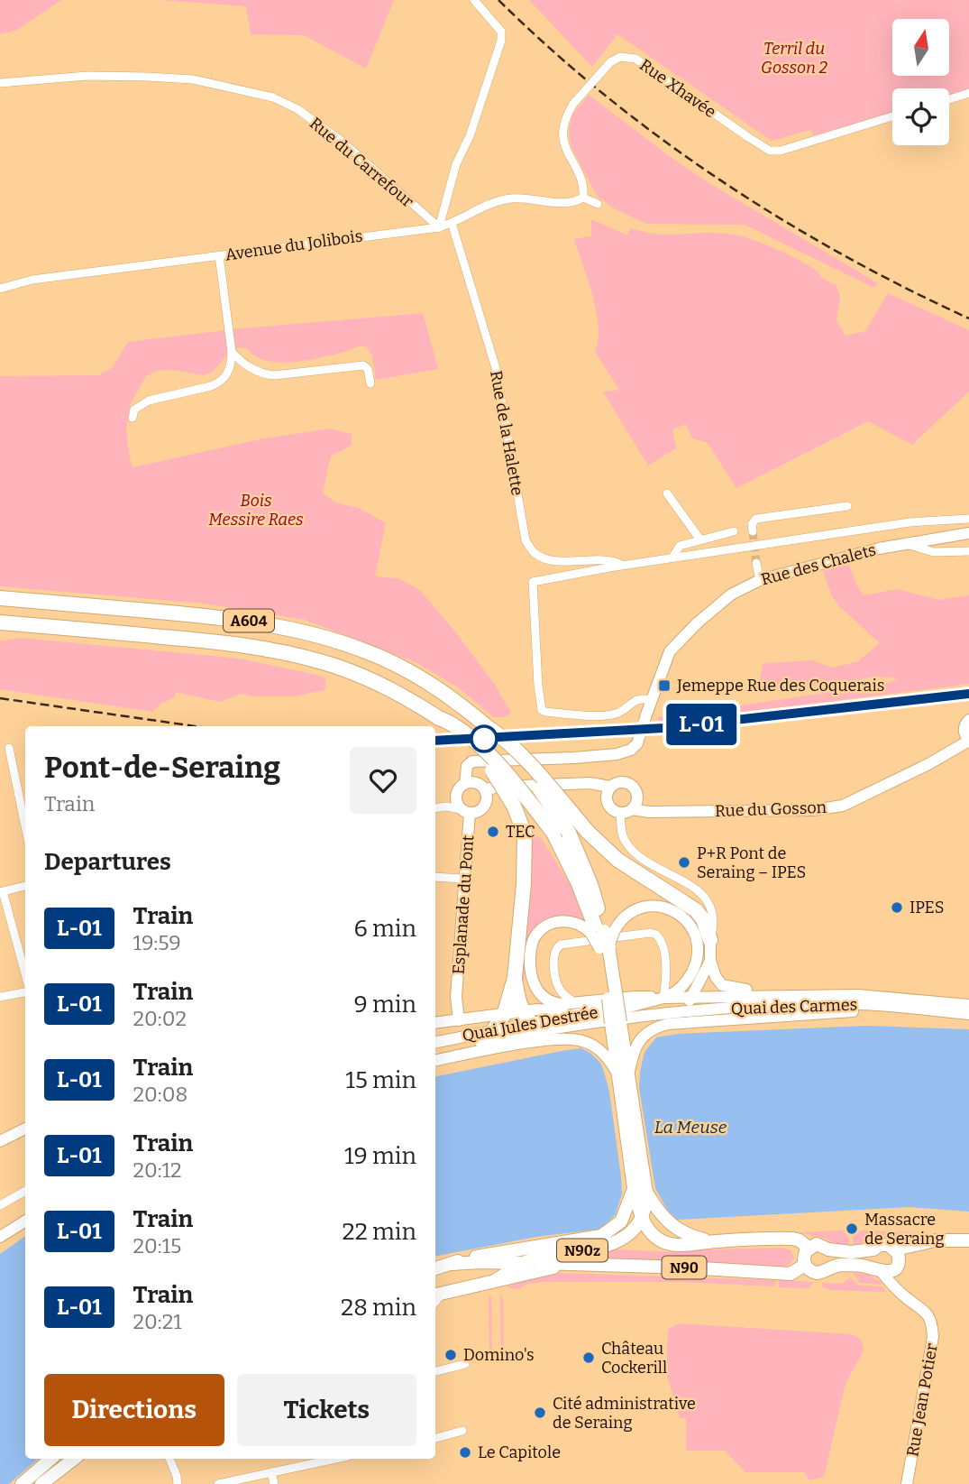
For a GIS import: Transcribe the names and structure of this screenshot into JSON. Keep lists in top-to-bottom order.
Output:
{
  "streets": {
    "highway": ["A604"],
    "main road": [
      "Rue des Chalets",
      "Rue du Gosson",
      "Esplanade du Pont",
      "Quai des Carmes",
      "Quai Jules Destrée",
      "N90z",
      "N90",
      "Rue Jean Potier"
    ],
    "street": [
      "Rue Xhavée",
      "Rue du Carrefour",
      "Avenue du Jolibois",
      "Rue de la Halette"
    ]
  },
  "crossings": [
    ["Rue Xhavée", "Avenue du Jolibois"],
    ["Rue du Carrefour", "Avenue du Jolibois"],
    ["Avenue du Jolibois", "Rue de la Halette"],
    ["Rue des Chalets", "Esplanade du Pont"],
    ["A604", "Quai des Carmes"],
    ["A604", "Quai Jules Destrée"],
    ["A604", "N90z"],
    ["Quai des Carmes", "Quai Jules Destrée"],
    ["N90z", "N90"]
  ],
  "water": ["La Meuse"],
  "parks": ["Terril du Gosson 2", "Bois Messire Raes"],
  "places": {
    "transit": ["Jemeppe Rue des Coquerais"],
    "other": [
      "TEC",
      "P+R Pont de Seraing – IPES",
      "IPES",
      "Massacre de Seraing",
      "Domino's",
      "Château Cockerill",
      "Cité administrative de Seraing",
      "Le Capitole"
    ]
  },
  "north": "top",
  "page": {
    "on_map": "L-01",
    "heading": [
      ["Pont-de-Seraing", "Train"],
      "Departures"
    ],
    "list": [
      {
        "mark": "L-01",
        "name": "Train",
        "note": "19:59",
        "value": "6 min"
      },
      {
        "mark": "L-01",
        "name": "Train",
        "note": "20:02",
        "value": "9 min"
      },
      {
        "mark": "L-01",
        "name": "Train",
        "note": "20:08",
        "value": "15 min"
      },
      {
        "mark": "L-01",
        "name": "Train",
        "note": "20:12",
        "value": "19 min"
      },
      {
        "mark": "L-01",
        "name": "Train",
        "note": "20:15",
        "value": "22 min"
      },
      {
        "mark": "L-01",
        "name": "Train",
        "note": "20:21",
        "value": "28 min"
      }
    ],
    "buttons": ["Directions", "Tickets"]
  }
}
